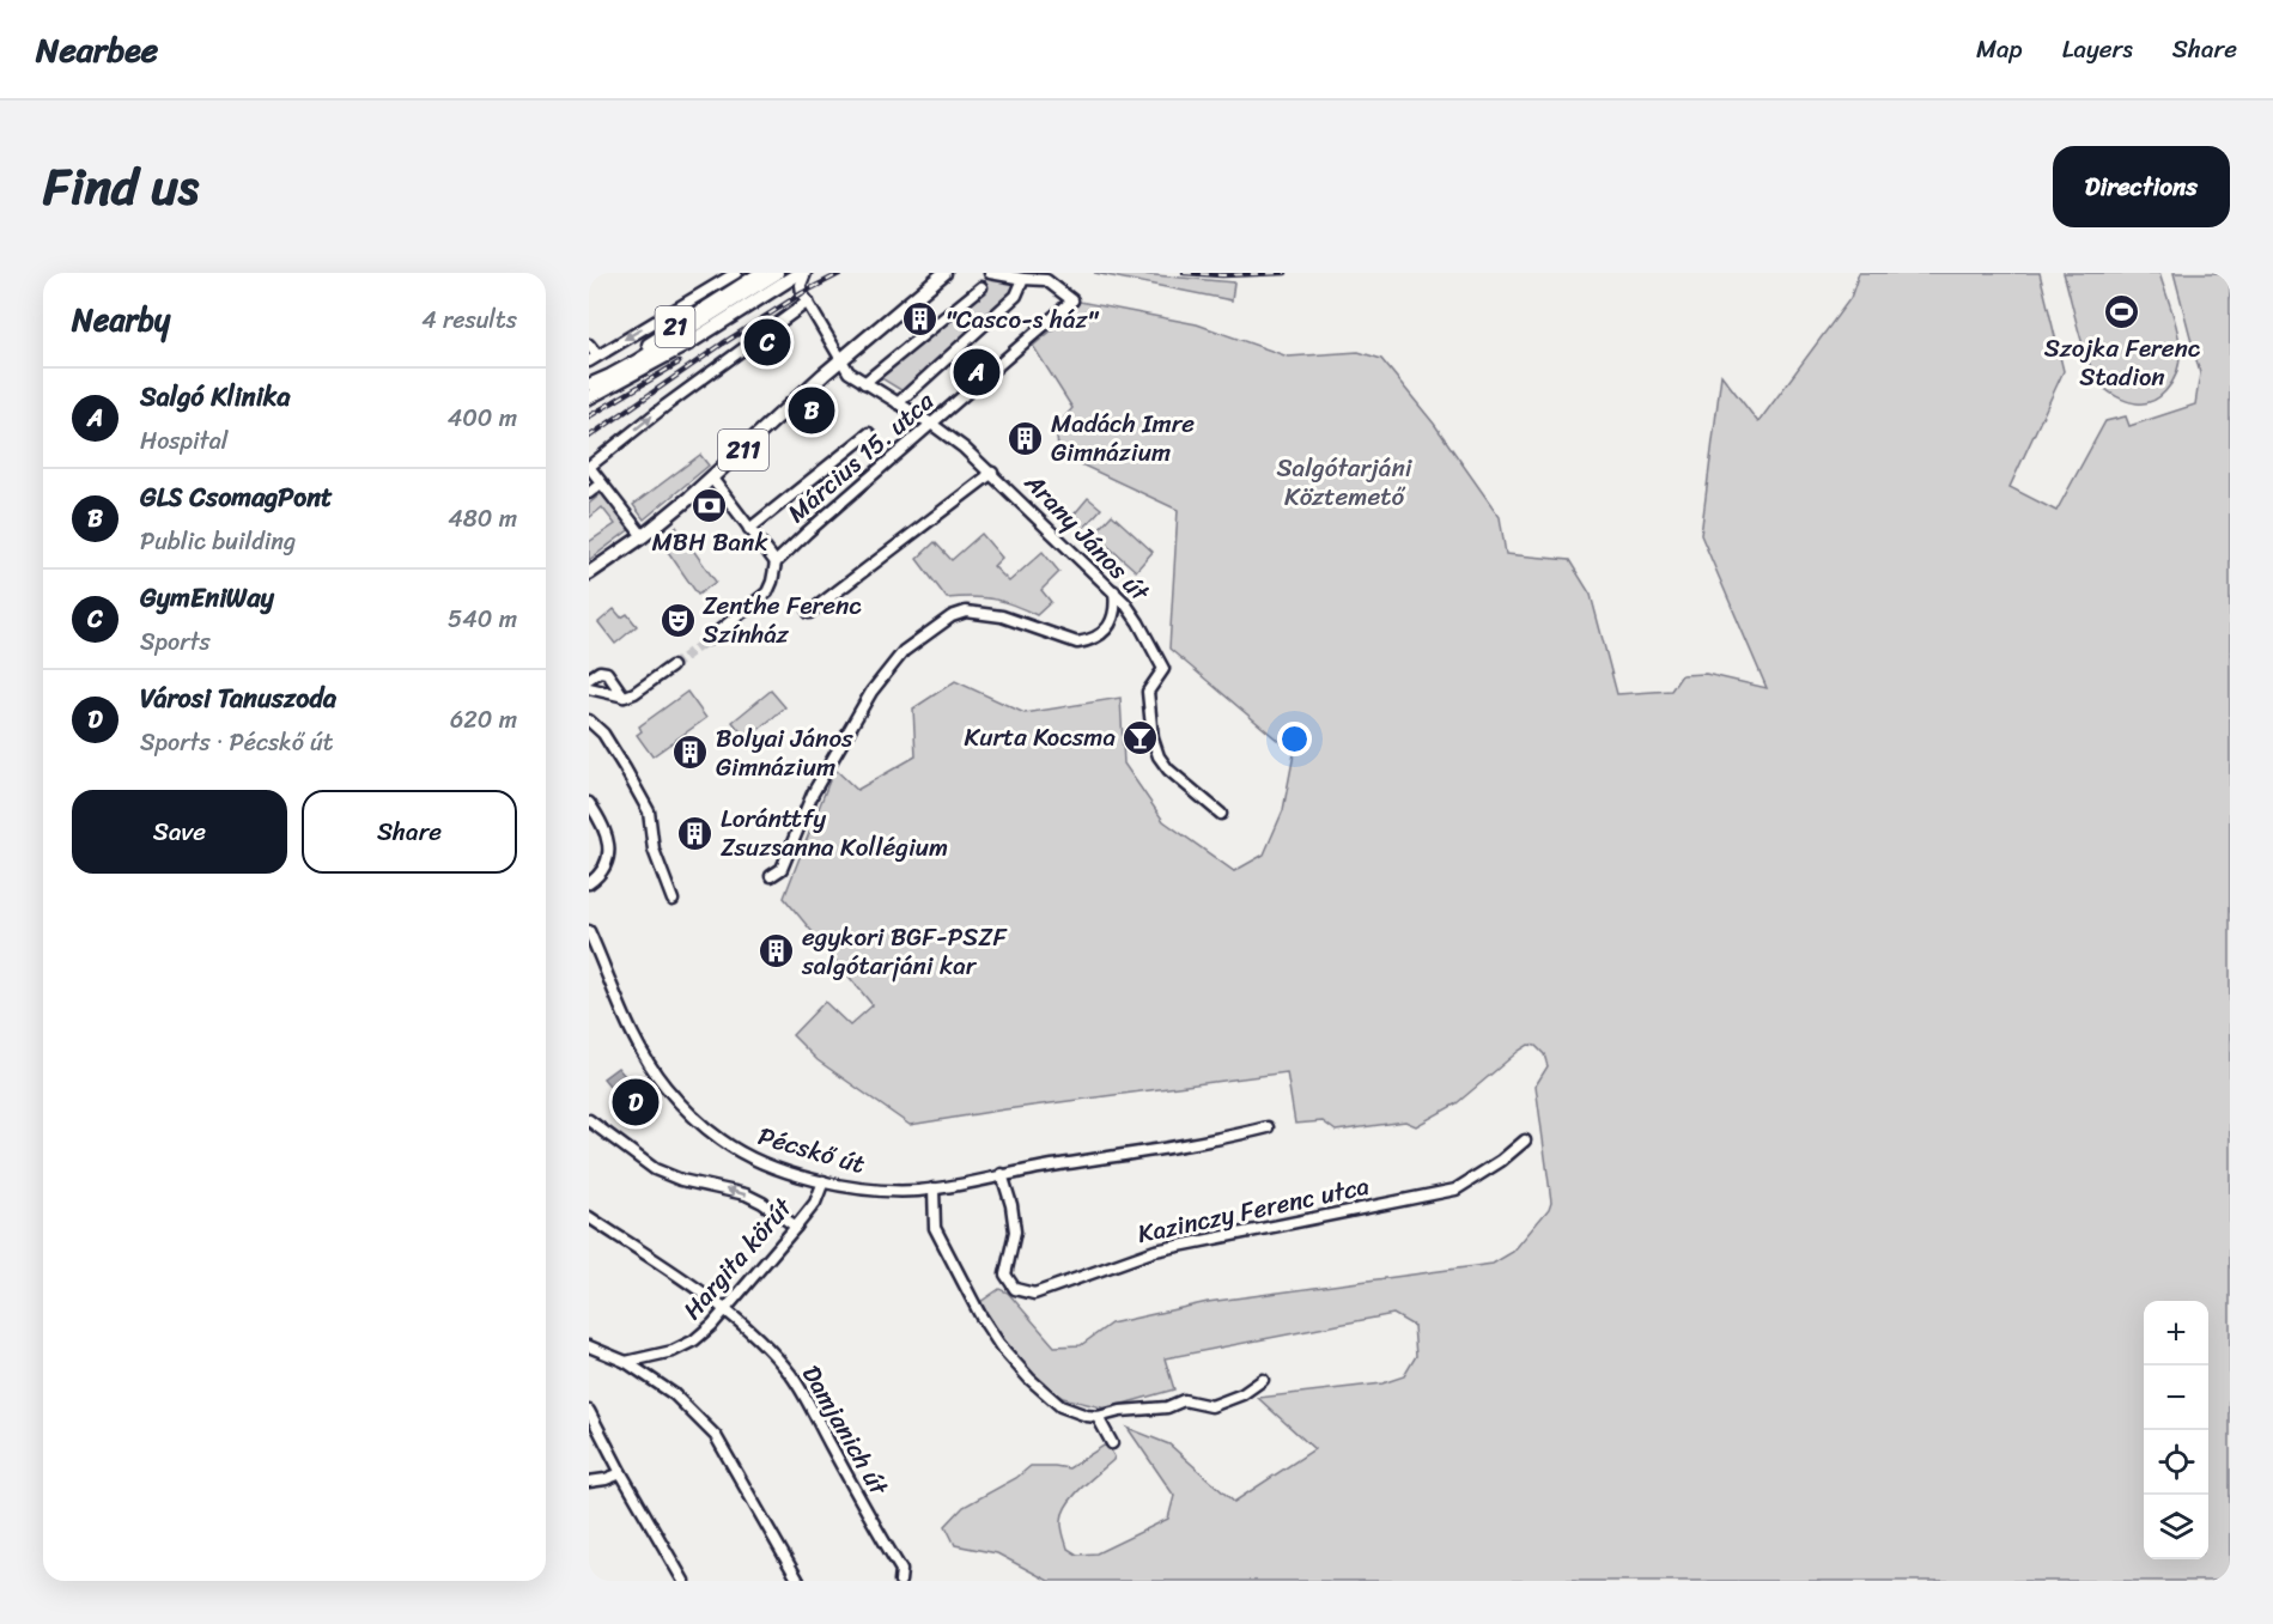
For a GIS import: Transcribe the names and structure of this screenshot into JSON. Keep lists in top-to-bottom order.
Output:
{
  "streets": {
    "main road": ["21", "211"],
    "street": [
      "Március 15. utca",
      "Arany János út",
      "Pécskő út",
      "Kazinczy Ferenc utca",
      "Hargita körút",
      "Damjanich út"
    ]
  },
  "crossings": [
    ["211", "Arany János út"],
    ["Március 15. utca", "Arany János út"],
    ["Pécskő út", "Kazinczy Ferenc utca"],
    ["Pécskő út", "Hargita körút"],
    ["Hargita körút", "Damjanich út"]
  ],
  "parks": ["Salgótarjáni Köztemető"],
  "places": {
    "sports": ["Szojka Ferenc Stadion"],
    "building": [
      "\"Casco-s ház\"",
      "Madách Imre Gimnázium",
      "Bolyai János Gimnázium",
      "Loránttfy Zsuzsanna Kollégium",
      "egykori BGF-PSZF salgótarjáni kar"
    ],
    "bank": ["MBH Bank"],
    "theatre": ["Zenthe Ferenc Színház"],
    "bar": ["Kurta Kocsma"]
  },
  "page": {
    "header": "Nearbee",
    "nav": ["Map", "Layers", "Share"],
    "title": "Find us",
    "buttons": [
      "Directions",
      ["Save", "Share"]
    ],
    "heading": ["Nearby", "4 results"],
    "pins": [
      "C",
      "A",
      "B",
      "D"
    ],
    "list": [
      {
        "mark": "A",
        "name": "Salgó Klinika",
        "note": "Hospital",
        "value": "400 m"
      },
      {
        "mark": "B",
        "name": "GLS CsomagPont",
        "note": "Public building",
        "value": "480 m"
      },
      {
        "mark": "C",
        "name": "GymEniWay",
        "note": "Sports",
        "value": "540 m"
      },
      {
        "mark": "D",
        "name": "Városi Tanuszoda",
        "note": "Sports · Pécskő út",
        "value": "620 m"
      }
    ],
    "map_buttons": ["+", "−"]
  }
}
